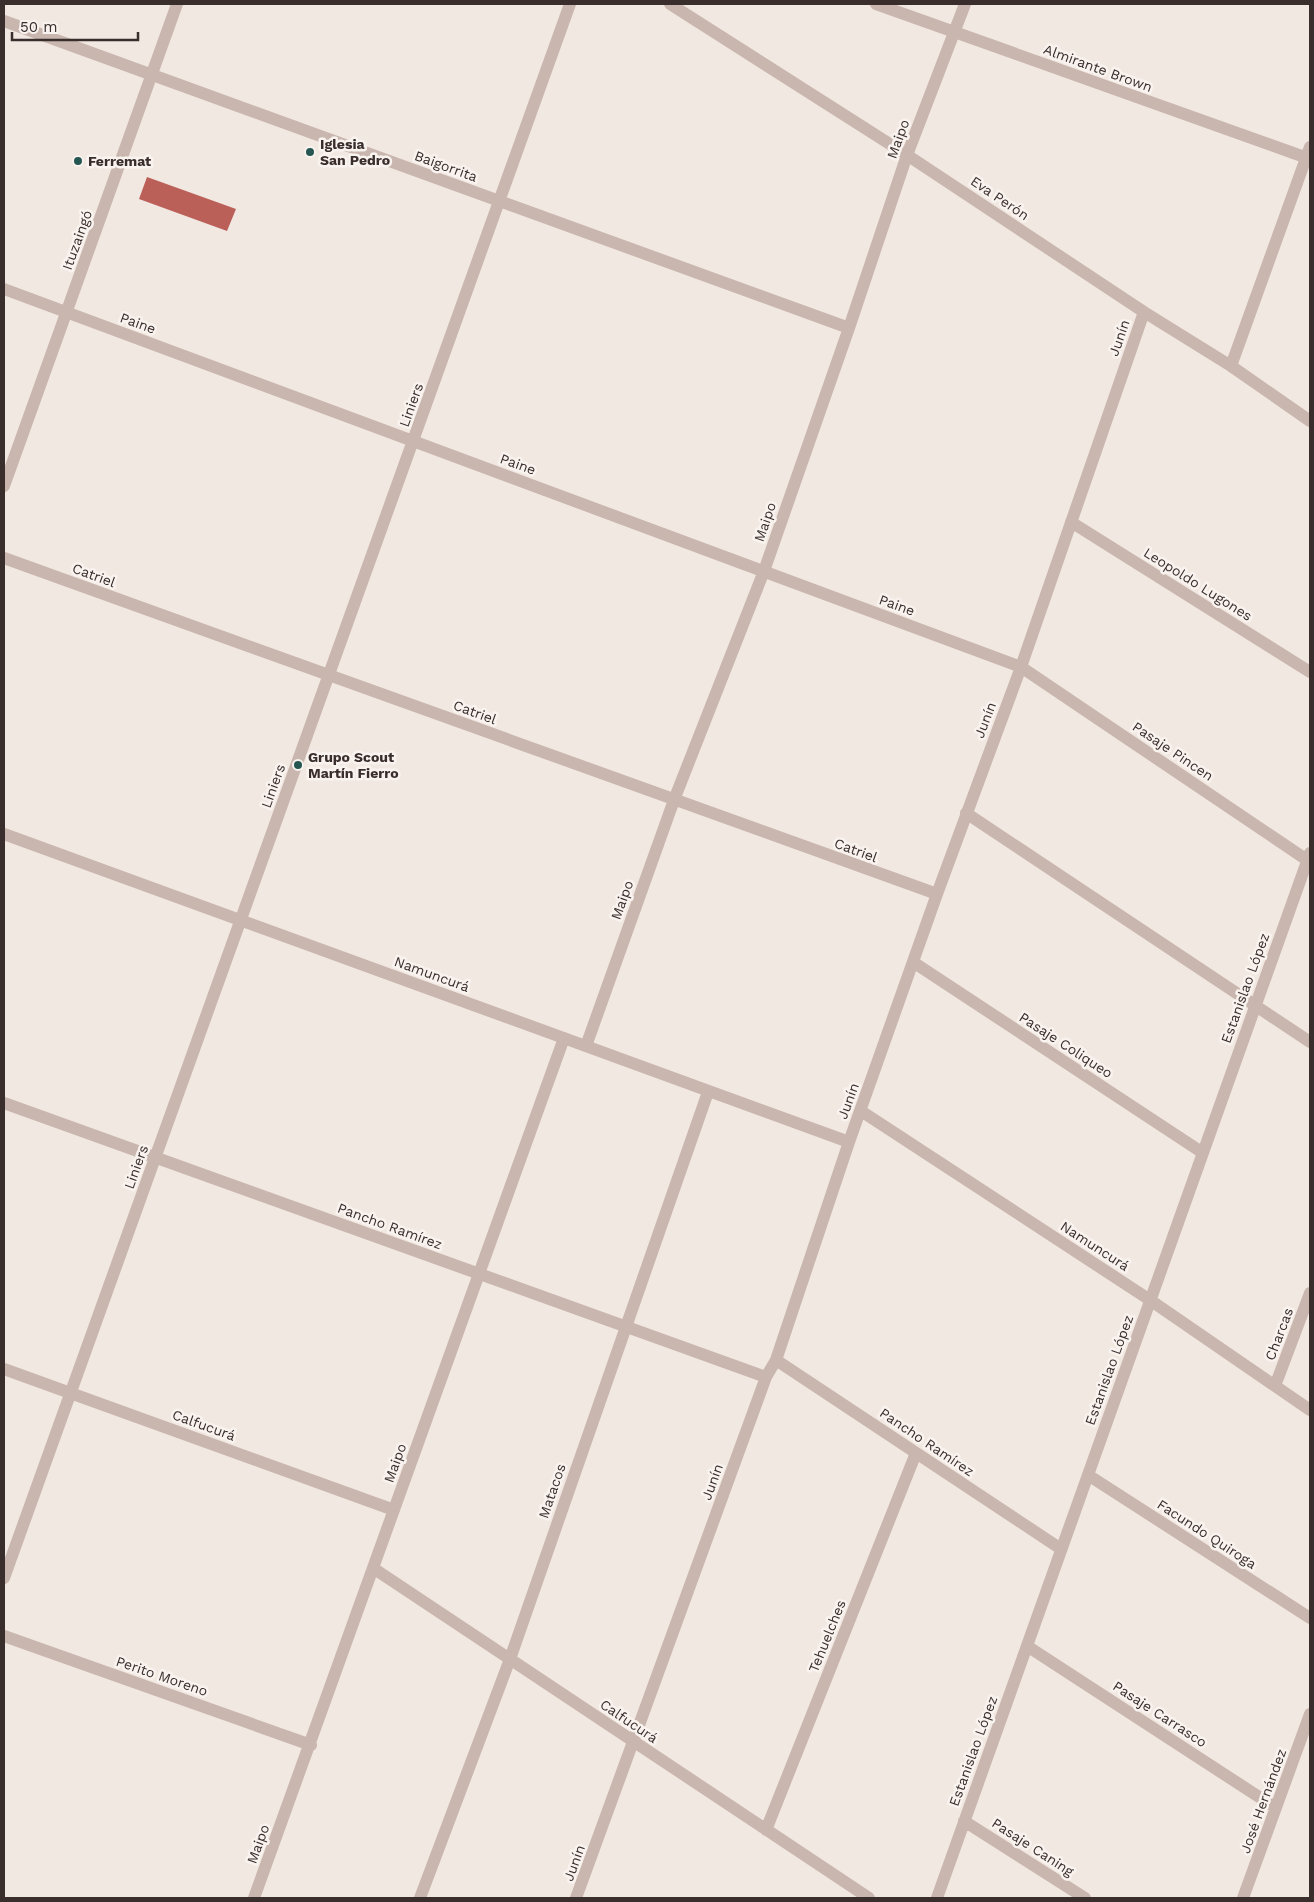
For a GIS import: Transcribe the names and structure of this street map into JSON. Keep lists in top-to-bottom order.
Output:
{
  "streets": {
    "street": [
      "Almirante Brown",
      "Maipo",
      "Baigorrita",
      "Eva Perón",
      "Ituzaingó",
      "Paine",
      "Junín",
      "Liniers",
      "Catriel",
      "Leopoldo Lugones",
      "Pasaje Pincen",
      "Namuncurá",
      "Estanislao López",
      "Pasaje Coliqueo",
      "Pancho Ramírez",
      "Charcas",
      "Calfucurá",
      "Matacos",
      "Facundo Quiroga",
      "Tehuelches",
      "Perito Moreno",
      "Pasaje Carrasco",
      "José Hernández",
      "Pasaje Caning"
    ]
  },
  "crossings": [
    ["Almirante Brown", "Maipo"],
    ["Maipo", "Baigorrita"],
    ["Maipo", "Eva Perón"],
    ["Maipo", "Paine"],
    ["Maipo", "Catriel"],
    ["Maipo", "Namuncurá"],
    ["Maipo", "Pancho Ramírez"],
    ["Maipo", "Calfucurá"],
    ["Maipo", "Perito Moreno"],
    ["Baigorrita", "Ituzaingó"],
    ["Baigorrita", "Liniers"],
    ["Eva Perón", "Junín"],
    ["Ituzaingó", "Paine"],
    ["Paine", "Junín"],
    ["Paine", "Liniers"],
    ["Paine", "Pasaje Pincen"],
    ["Junín", "Catriel"],
    ["Junín", "Leopoldo Lugones"],
    ["Junín", "Pasaje Pincen"],
    ["Junín", "Namuncurá"],
    ["Junín", "Pasaje Coliqueo"],
    ["Junín", "Pancho Ramírez"],
    ["Junín", "Calfucurá"],
    ["Liniers", "Catriel"],
    ["Liniers", "Namuncurá"],
    ["Liniers", "Pancho Ramírez"],
    ["Liniers", "Calfucurá"],
    ["Pasaje Pincen", "Estanislao López"],
    ["Namuncurá", "Estanislao López"],
    ["Namuncurá", "Charcas"],
    ["Namuncurá", "Matacos"],
    ["Estanislao López", "Pasaje Coliqueo"],
    ["Estanislao López", "Pancho Ramírez"],
    ["Estanislao López", "Facundo Quiroga"],
    ["Estanislao López", "Pasaje Carrasco"],
    ["Estanislao López", "Pasaje Caning"],
    ["Pancho Ramírez", "Matacos"],
    ["Pancho Ramírez", "Tehuelches"],
    ["Calfucurá", "Matacos"],
    ["Calfucurá", "Tehuelches"],
    ["Pasaje Carrasco", "José Hernández"]
  ],
  "places": ["Iglesia San Pedro", "Ferremat", "Grupo Scout Martín Fierro"],
  "scale_bar": "50 m"
}
